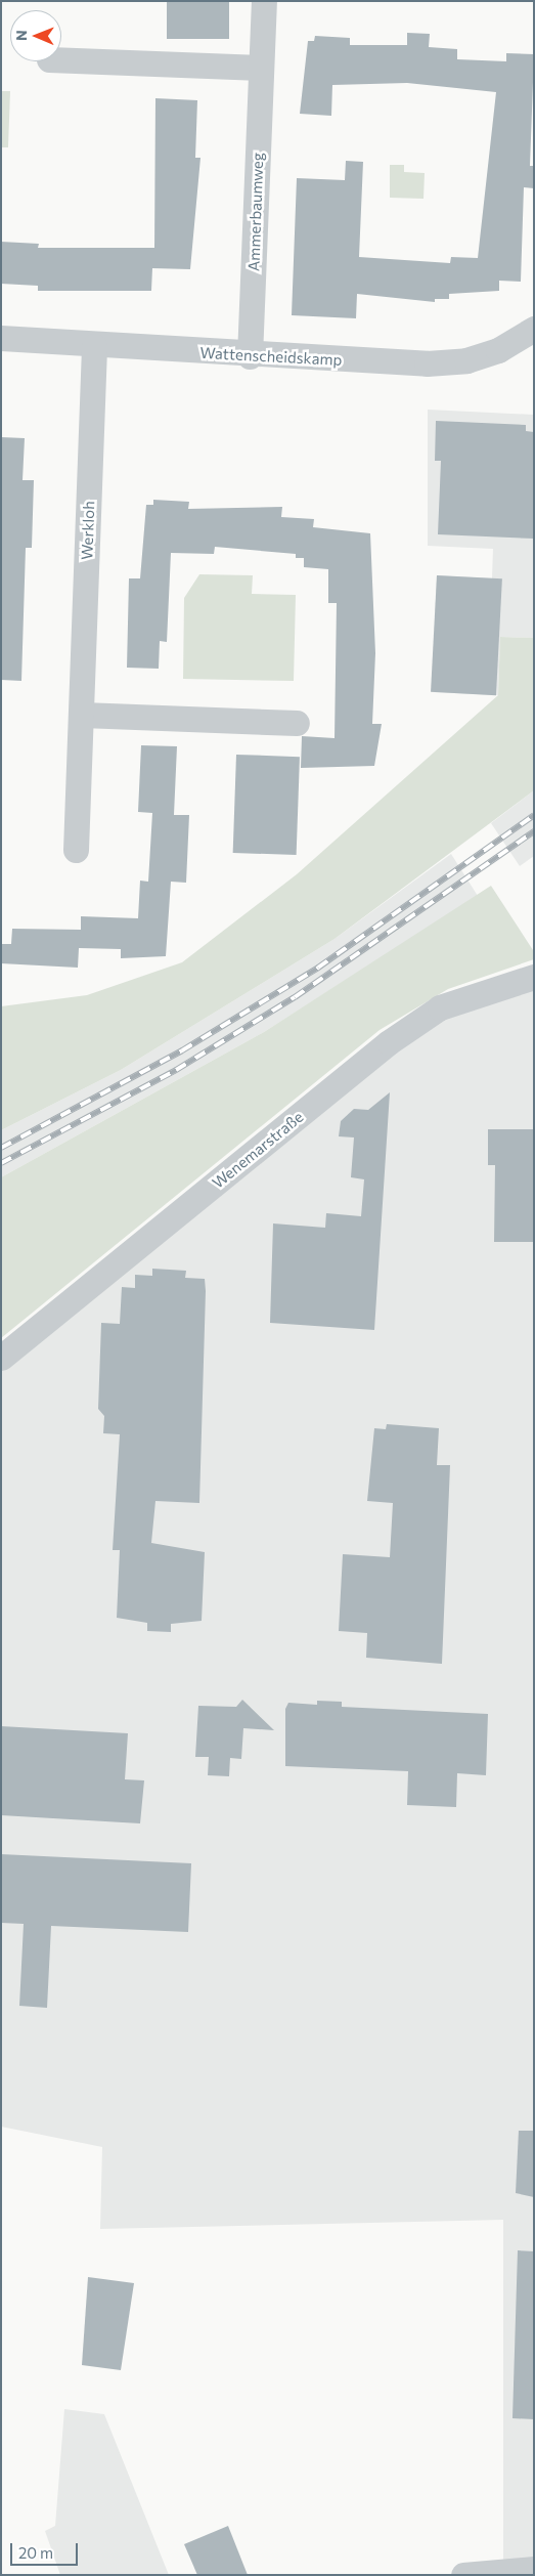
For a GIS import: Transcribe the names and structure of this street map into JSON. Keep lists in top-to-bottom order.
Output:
{
  "streets": {
    "street": [
      "Ammerbaumweg",
      "Wattenscheidskamp",
      "Werkloh",
      "Wenemarstraße"
    ]
  },
  "crossings": [
    ["Ammerbaumweg", "Wattenscheidskamp"],
    ["Wattenscheidskamp", "Werkloh"]
  ],
  "scale_bar": "20 m",
  "north": "left"
}
